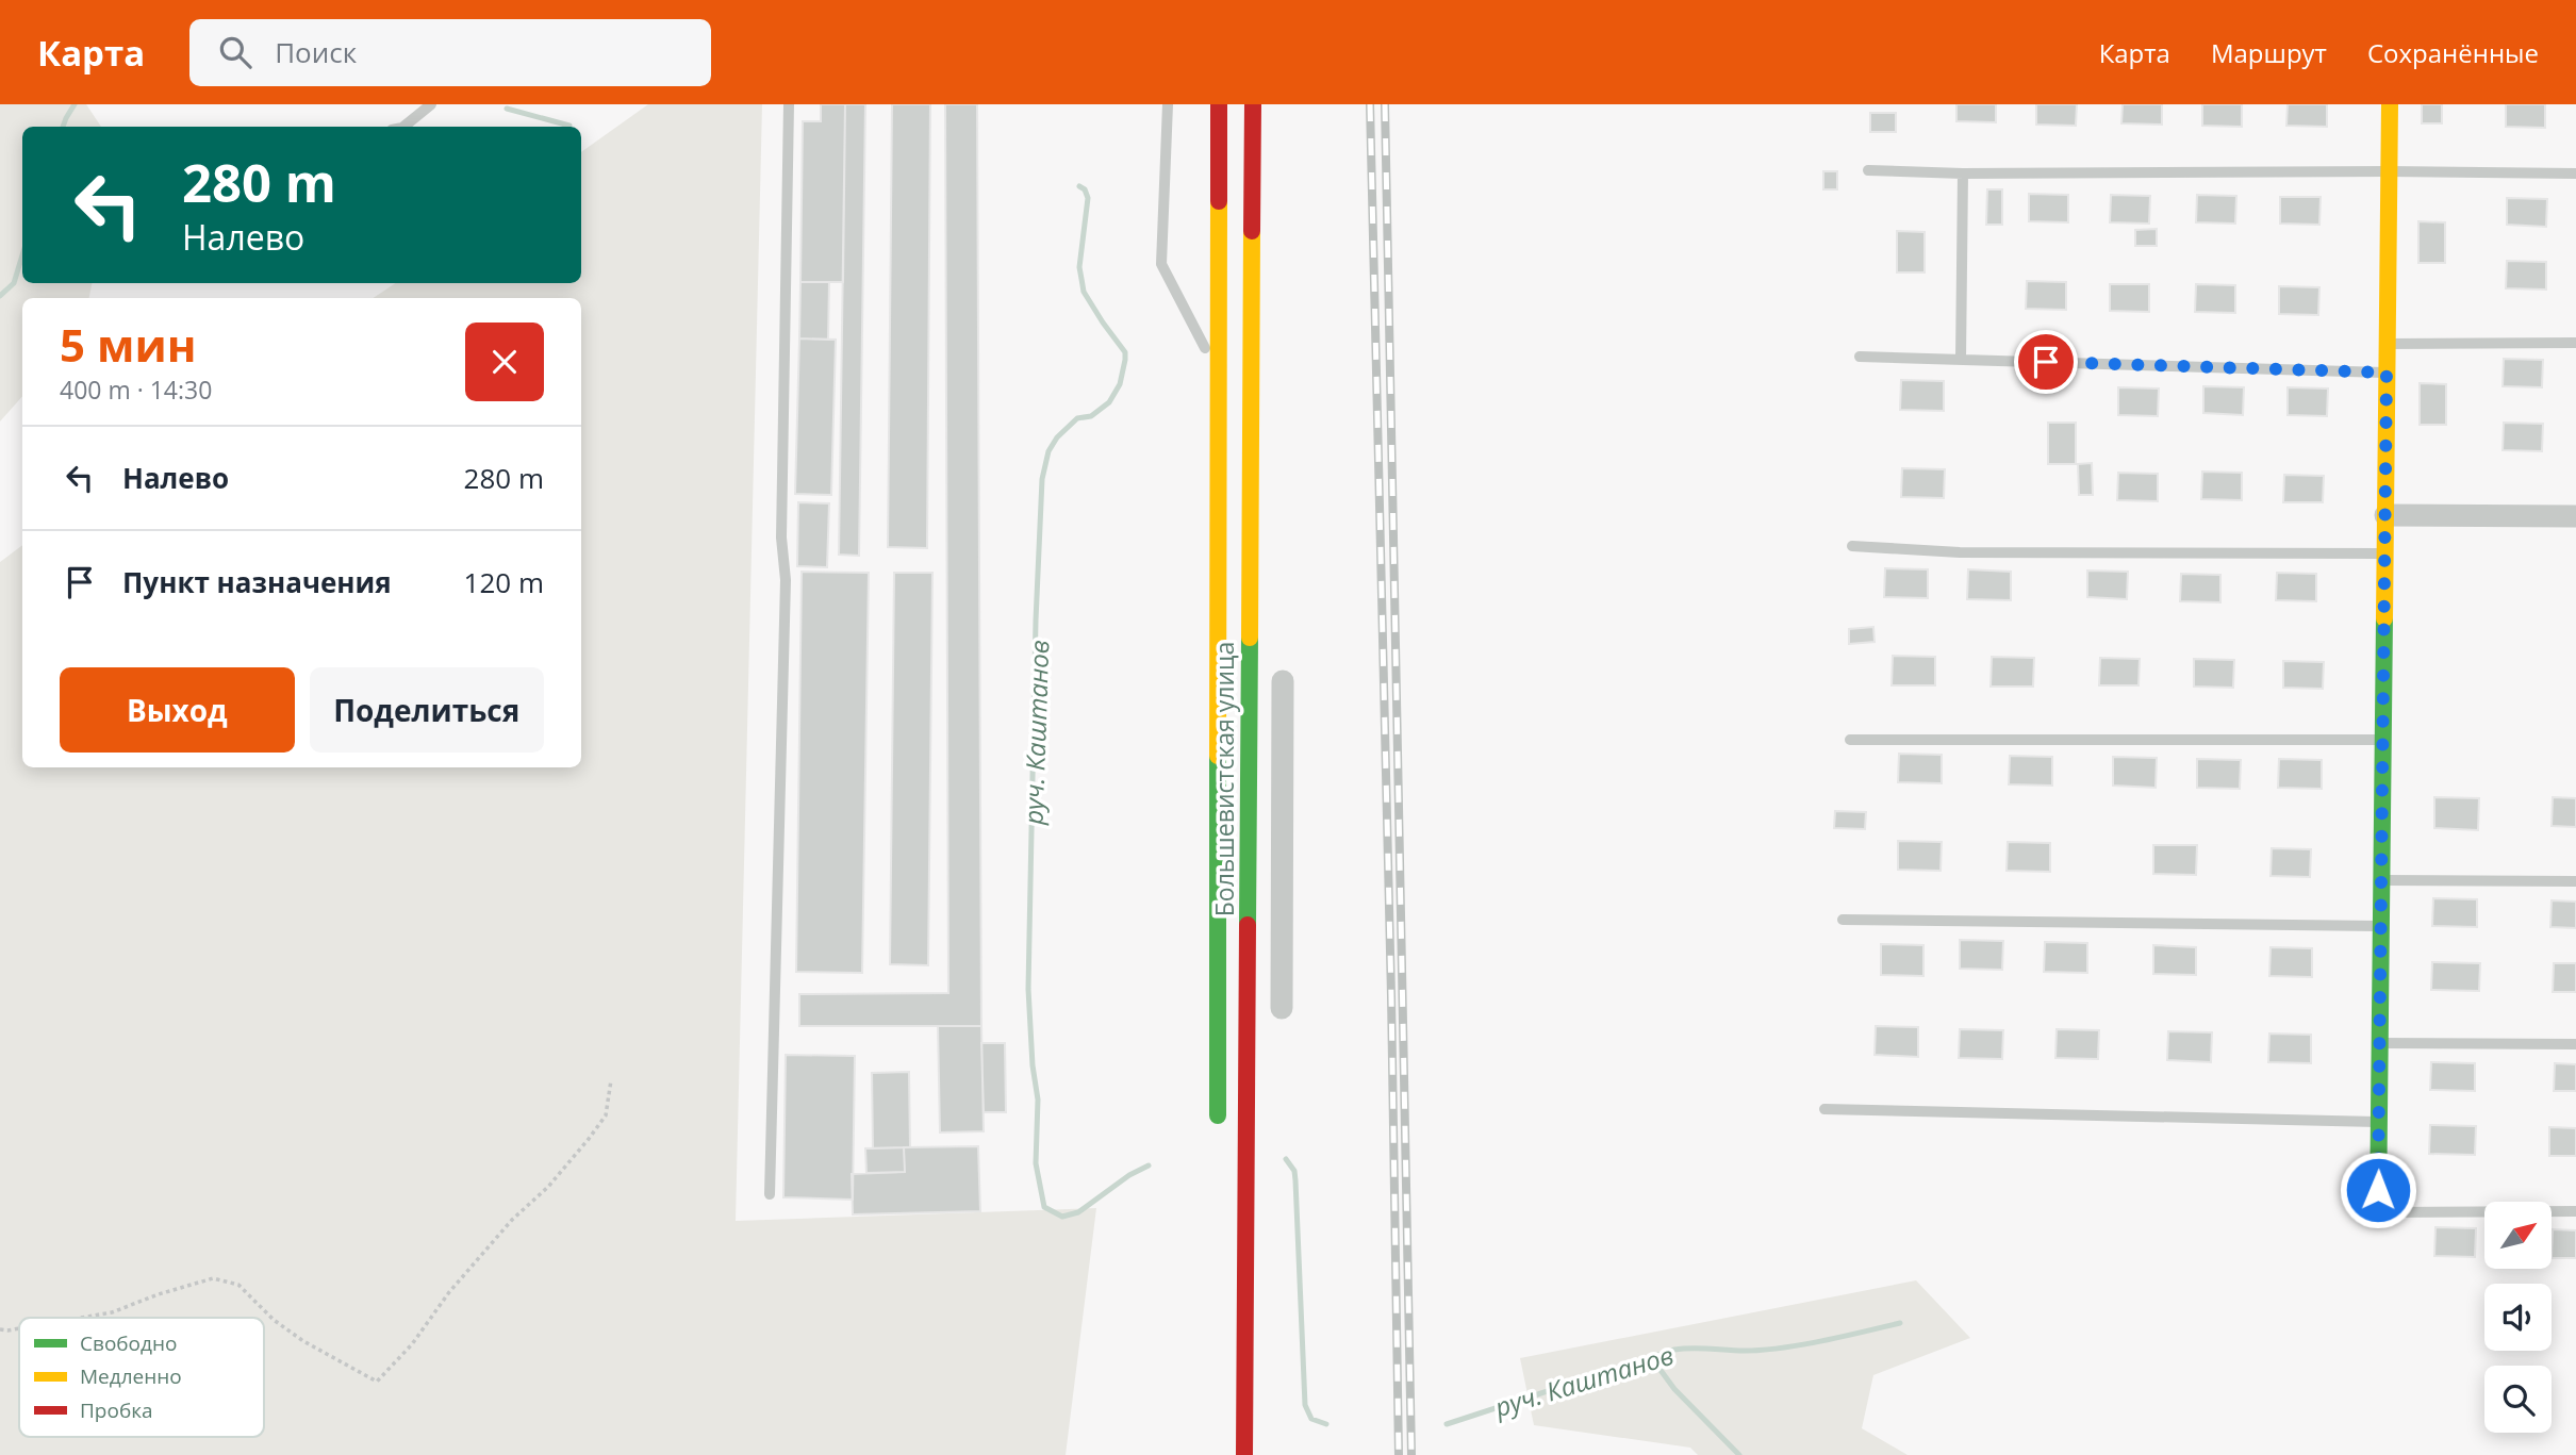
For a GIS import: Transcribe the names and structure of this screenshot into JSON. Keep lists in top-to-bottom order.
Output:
{
  "streets": {
    "main road": ["Большевистская улица"]
  },
  "water": ["руч. Каштанов"],
  "legend": ["Свободно", "Медленно", "Пробка"],
  "north": "top right",
  "page": {
    "header": "Карта",
    "search": "Поиск",
    "nav": ["Карта", "Маршрут", "Сохранённые"],
    "turn": ["280 m", "Налево"],
    "heading": ["5 мин", "400 m · 14:30"],
    "list": [
      {
        "name": "Налево",
        "value": "280 m"
      },
      {
        "name": "Пункт назначения",
        "value": "120 m"
      }
    ],
    "buttons": ["Выход", "Поделиться"]
  }
}
